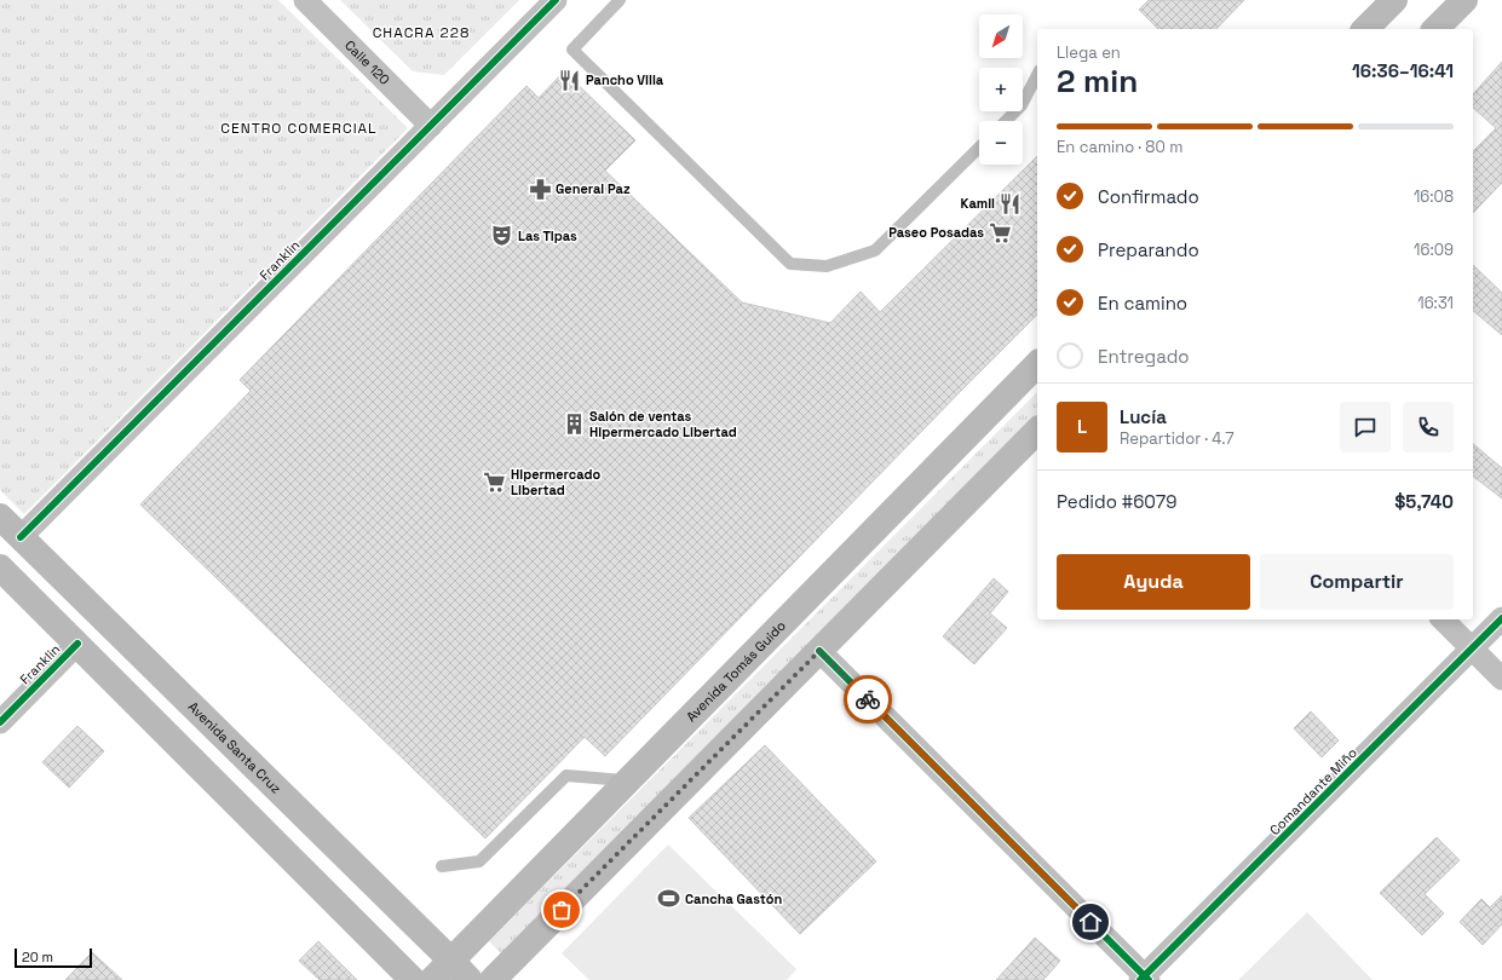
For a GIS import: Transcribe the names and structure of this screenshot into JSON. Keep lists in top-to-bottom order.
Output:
{
  "streets": {
    "main road": ["Avenida Tomás Guido", "Avenida Santa Cruz"],
    "street": ["Calle 120", "Franklin", "Comandante Miño"]
  },
  "crossings": [
    ["Calle 120", "Franklin"],
    ["Franklin", "Avenida Santa Cruz"],
    ["Avenida Tomás Guido", "Avenida Santa Cruz"]
  ],
  "districts": ["CHACRA 228", "CENTRO COMERCIAL"],
  "places": {
    "restaurant": ["Pancho Villa", "Kamil"],
    "pharmacy": ["General Paz"],
    "supermarket": ["Paseo Posadas", "Hipermercado Libertad"],
    "theatre": ["Las Tipas"],
    "building": ["Salón de ventas Hipermercado Libertad"],
    "sports": ["Cancha Gastón"]
  },
  "scale_bar": "20 m",
  "north": "bottom left",
  "page": {
    "map_buttons": ["+", "−"],
    "heading": ["2 min", "Llega en", "16:36–16:41"],
    "panel": [
      "Lucía",
      "Repartidor · 4.7",
      "Pedido #6079",
      "$5,740"
    ],
    "bar": "En camino · 80 m",
    "list": [
      ["Confirmado", "16:08"],
      ["Preparando", "16:09"],
      ["En camino", "16:31"],
      "Entregado"
    ],
    "round": "L",
    "buttons": ["Ayuda", "Compartir"],
    "scale": "20 m"
  }
}
